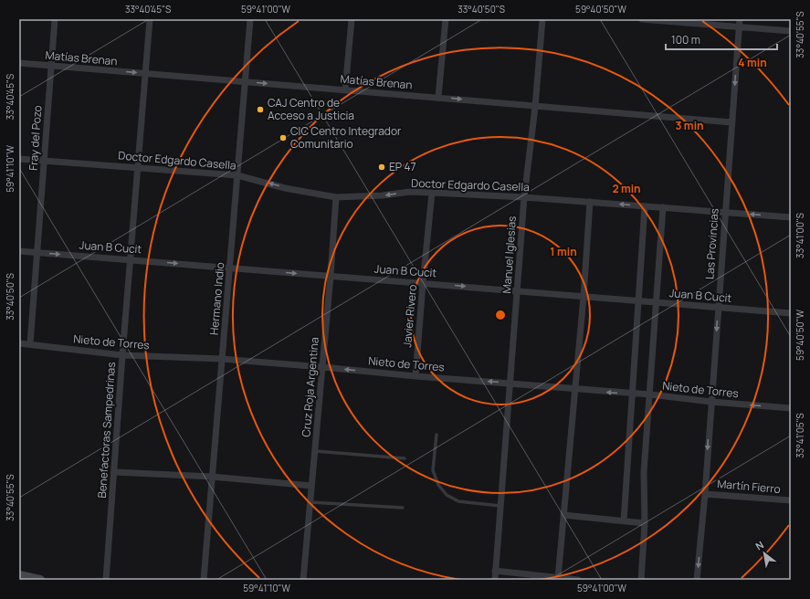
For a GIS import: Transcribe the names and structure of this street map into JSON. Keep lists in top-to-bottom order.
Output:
{
  "streets": {
    "street": [
      "Matías Brenan",
      "Fray del Pozo",
      "Doctor Edgardo Casella",
      "Las Provincias",
      "Juan B Cucit",
      "Manuel Iglesias",
      "Hermano Indio",
      "Javier Rivero",
      "Nieto de Torres",
      "Cruz Roja Argentina",
      "Benefactoras Sampedrinas",
      "Martín Fierro"
    ]
  },
  "crossings": [
    ["Matías Brenan", "Fray del Pozo"],
    ["Matías Brenan", "Las Provincias"],
    ["Matías Brenan", "Manuel Iglesias"],
    ["Matías Brenan", "Hermano Indio"],
    ["Matías Brenan", "Benefactoras Sampedrinas"],
    ["Fray del Pozo", "Doctor Edgardo Casella"],
    ["Fray del Pozo", "Juan B Cucit"],
    ["Fray del Pozo", "Nieto de Torres"],
    ["Doctor Edgardo Casella", "Las Provincias"],
    ["Doctor Edgardo Casella", "Manuel Iglesias"],
    ["Doctor Edgardo Casella", "Hermano Indio"],
    ["Doctor Edgardo Casella", "Javier Rivero"],
    ["Doctor Edgardo Casella", "Cruz Roja Argentina"],
    ["Doctor Edgardo Casella", "Benefactoras Sampedrinas"],
    ["Las Provincias", "Juan B Cucit"],
    ["Las Provincias", "Nieto de Torres"],
    ["Las Provincias", "Martín Fierro"],
    ["Juan B Cucit", "Manuel Iglesias"],
    ["Juan B Cucit", "Hermano Indio"],
    ["Juan B Cucit", "Javier Rivero"],
    ["Juan B Cucit", "Cruz Roja Argentina"],
    ["Juan B Cucit", "Benefactoras Sampedrinas"],
    ["Manuel Iglesias", "Nieto de Torres"],
    ["Hermano Indio", "Nieto de Torres"],
    ["Javier Rivero", "Nieto de Torres"],
    ["Nieto de Torres", "Cruz Roja Argentina"],
    ["Nieto de Torres", "Benefactoras Sampedrinas"]
  ],
  "one_way": [
    "Matías Brenan",
    "Doctor Edgardo Casella",
    "Las Provincias",
    "Juan B Cucit",
    "Nieto de Torres"
  ],
  "places": ["CAJ Centro de Acceso a Justicia", "CIC Centro Integrador Comunitario", "EP 47"],
  "scale_bar": "100 m",
  "north": "top left",
  "coordinates": [
    "33°40'45\"S",
    "59°41'00\"W",
    "33°40'50\"S",
    "59°40'50\"W",
    "33°40'55\"S",
    "59°41'10\"W",
    "33°41'00\"S",
    "33°41'05\"S"
  ],
  "rings": [
    "4 min",
    "3 min",
    "2 min",
    "1 min"
  ]
}
